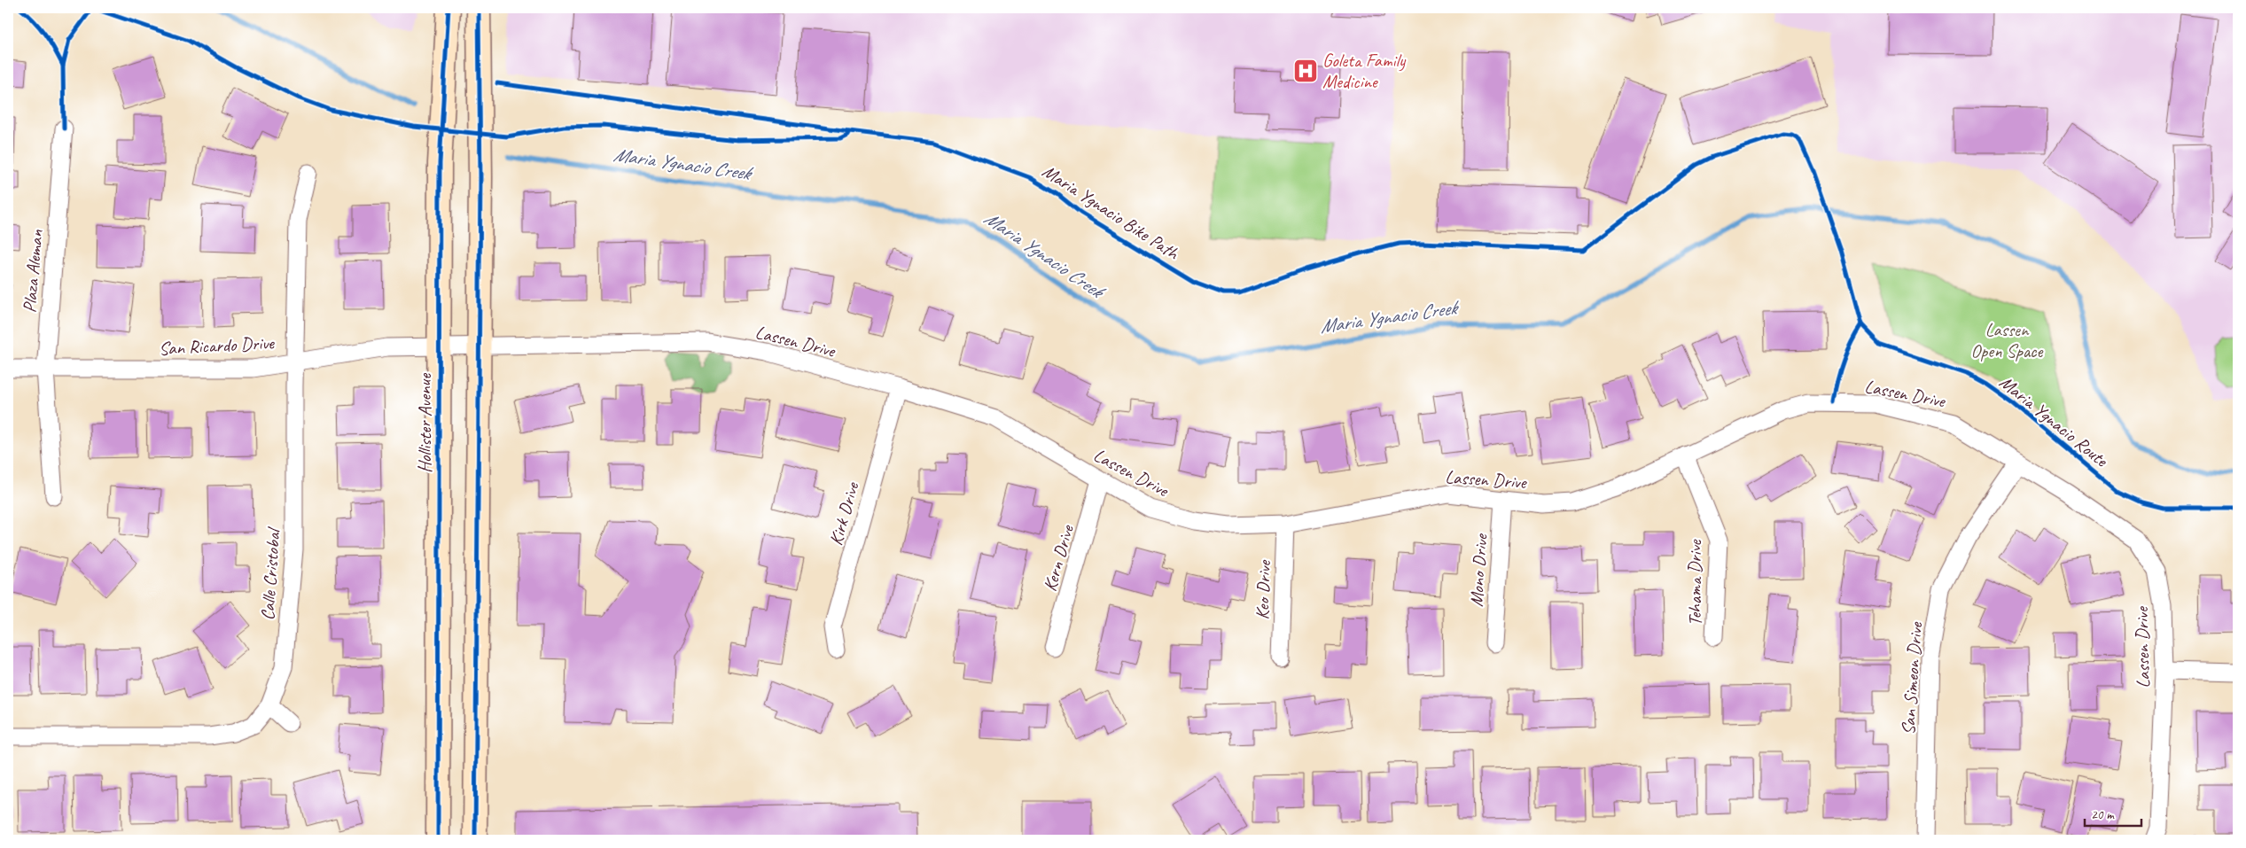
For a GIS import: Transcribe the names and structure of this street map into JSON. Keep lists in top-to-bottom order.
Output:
{
  "streets": {
    "main road": ["Hollister Avenue"],
    "street": [
      "Plaza Aleman",
      "Lassen Drive",
      "San Ricardo Drive",
      "Kirk Drive",
      "Kern Drive",
      "Mono Drive",
      "Calle Cristobal",
      "Tehama Drive",
      "Keo Drive",
      "San Simeon Drive"
    ],
    "cycle path": ["Maria Ygnacio Bike Path"]
  },
  "crossings": [
    ["Plaza Aleman", "San Ricardo Drive"],
    ["Lassen Drive", "San Ricardo Drive"],
    ["Lassen Drive", "Kirk Drive"],
    ["Lassen Drive", "Kern Drive"],
    ["Lassen Drive", "Mono Drive"],
    ["Lassen Drive", "Tehama Drive"],
    ["Lassen Drive", "Keo Drive"],
    ["Lassen Drive", "San Simeon Drive"],
    ["San Ricardo Drive", "Hollister Avenue"],
    ["San Ricardo Drive", "Calle Cristobal"]
  ],
  "water": ["Maria Ygnacio Creek"],
  "parks": ["Lassen Open Space"],
  "places": {
    "hospital": ["Goleta Family Medicine"]
  },
  "scale_bar": "20 m"
}
